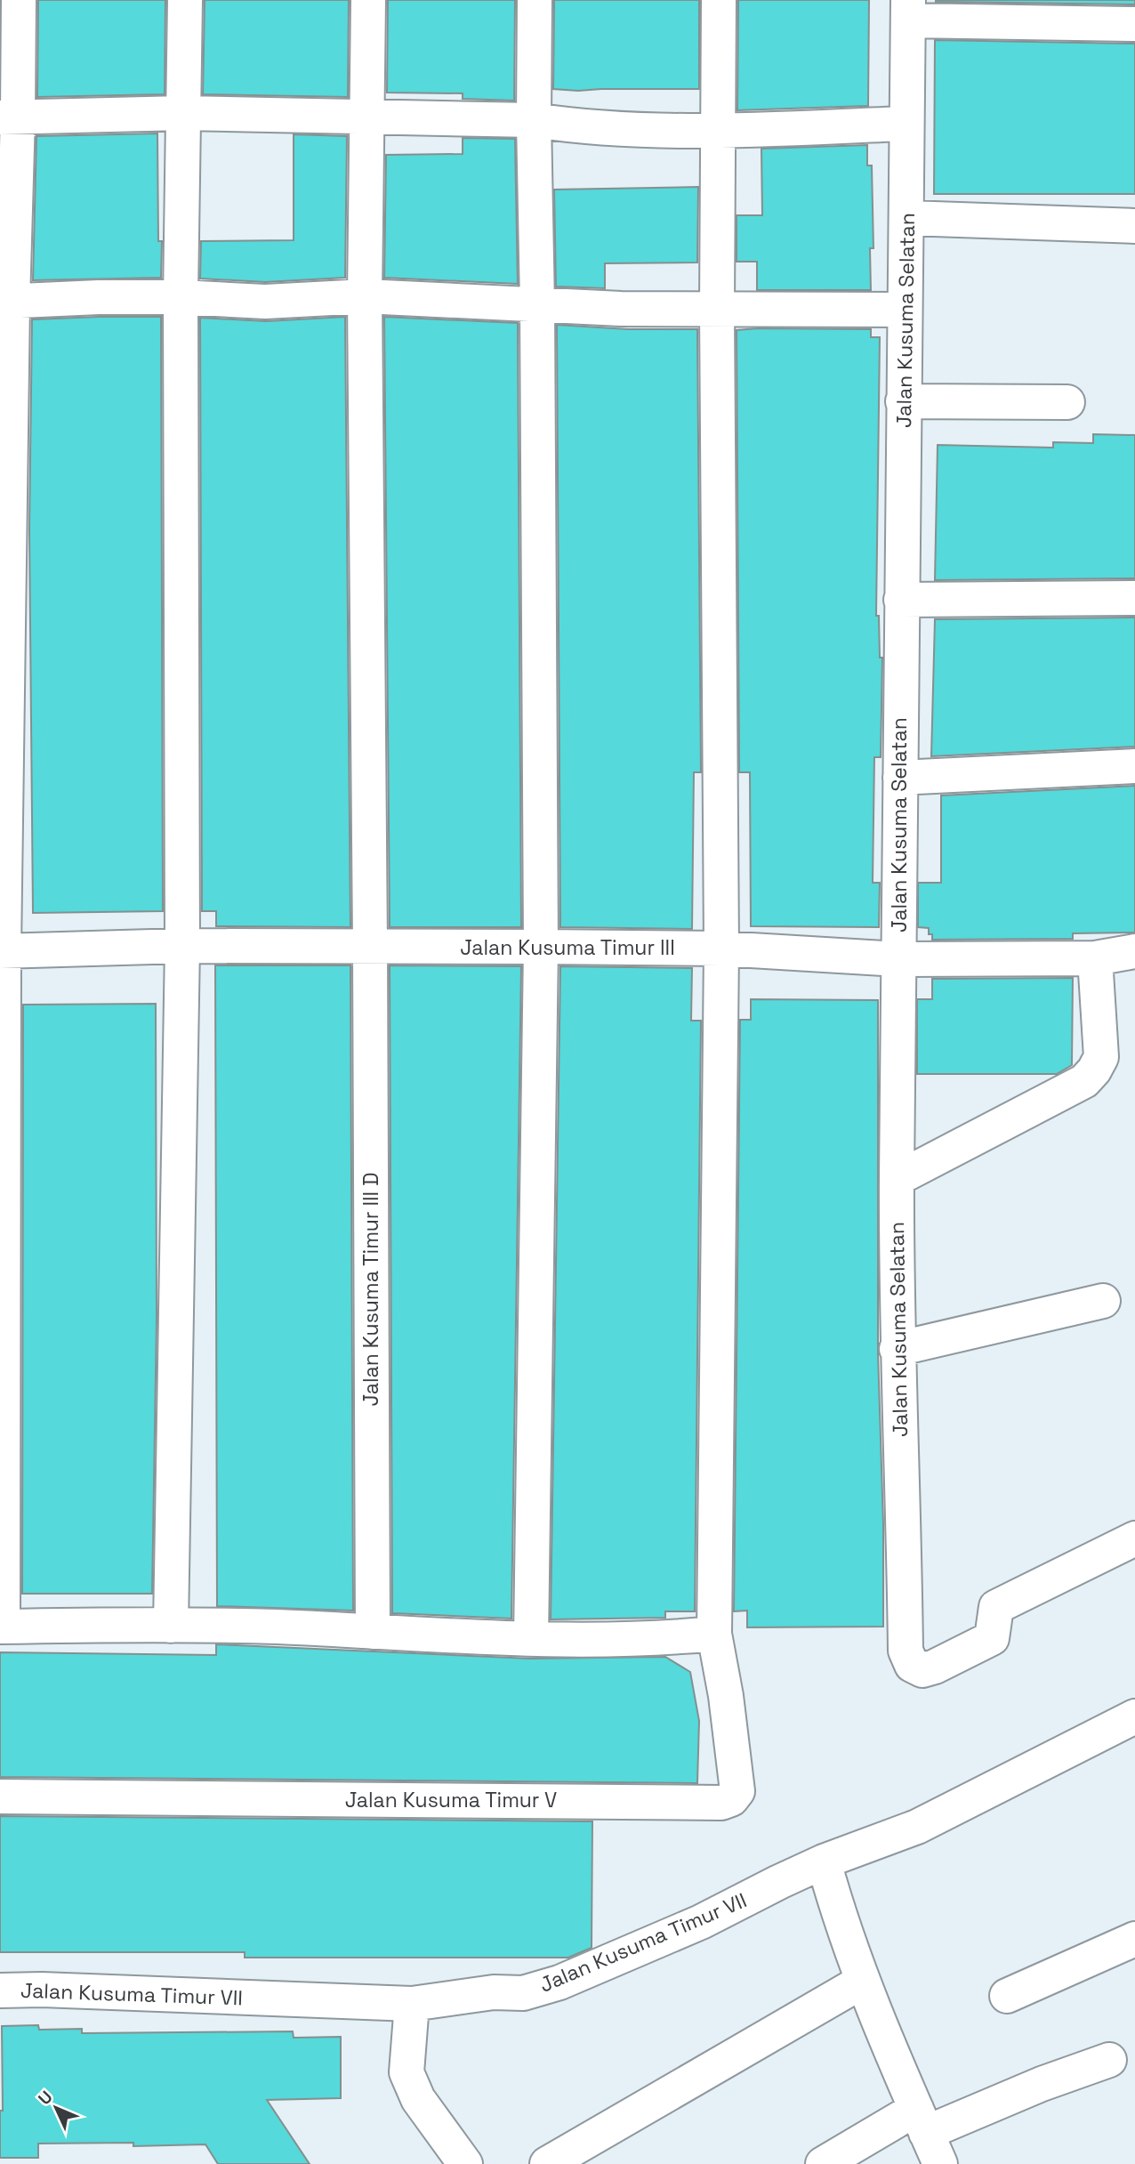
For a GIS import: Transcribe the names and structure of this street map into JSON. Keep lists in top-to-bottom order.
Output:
{
  "streets": {
    "street": [
      "Jalan Kusuma Selatan",
      "Jalan Kusuma Timur III",
      "Jalan Kusuma Timur III D",
      "Jalan Kusuma Timur V",
      "Jalan Kusuma Timur VII"
    ]
  },
  "crossings": [
    ["Jalan Kusuma Selatan", "Jalan Kusuma Timur III"],
    ["Jalan Kusuma Timur III", "Jalan Kusuma Timur III D"]
  ],
  "north": "top left"
}
